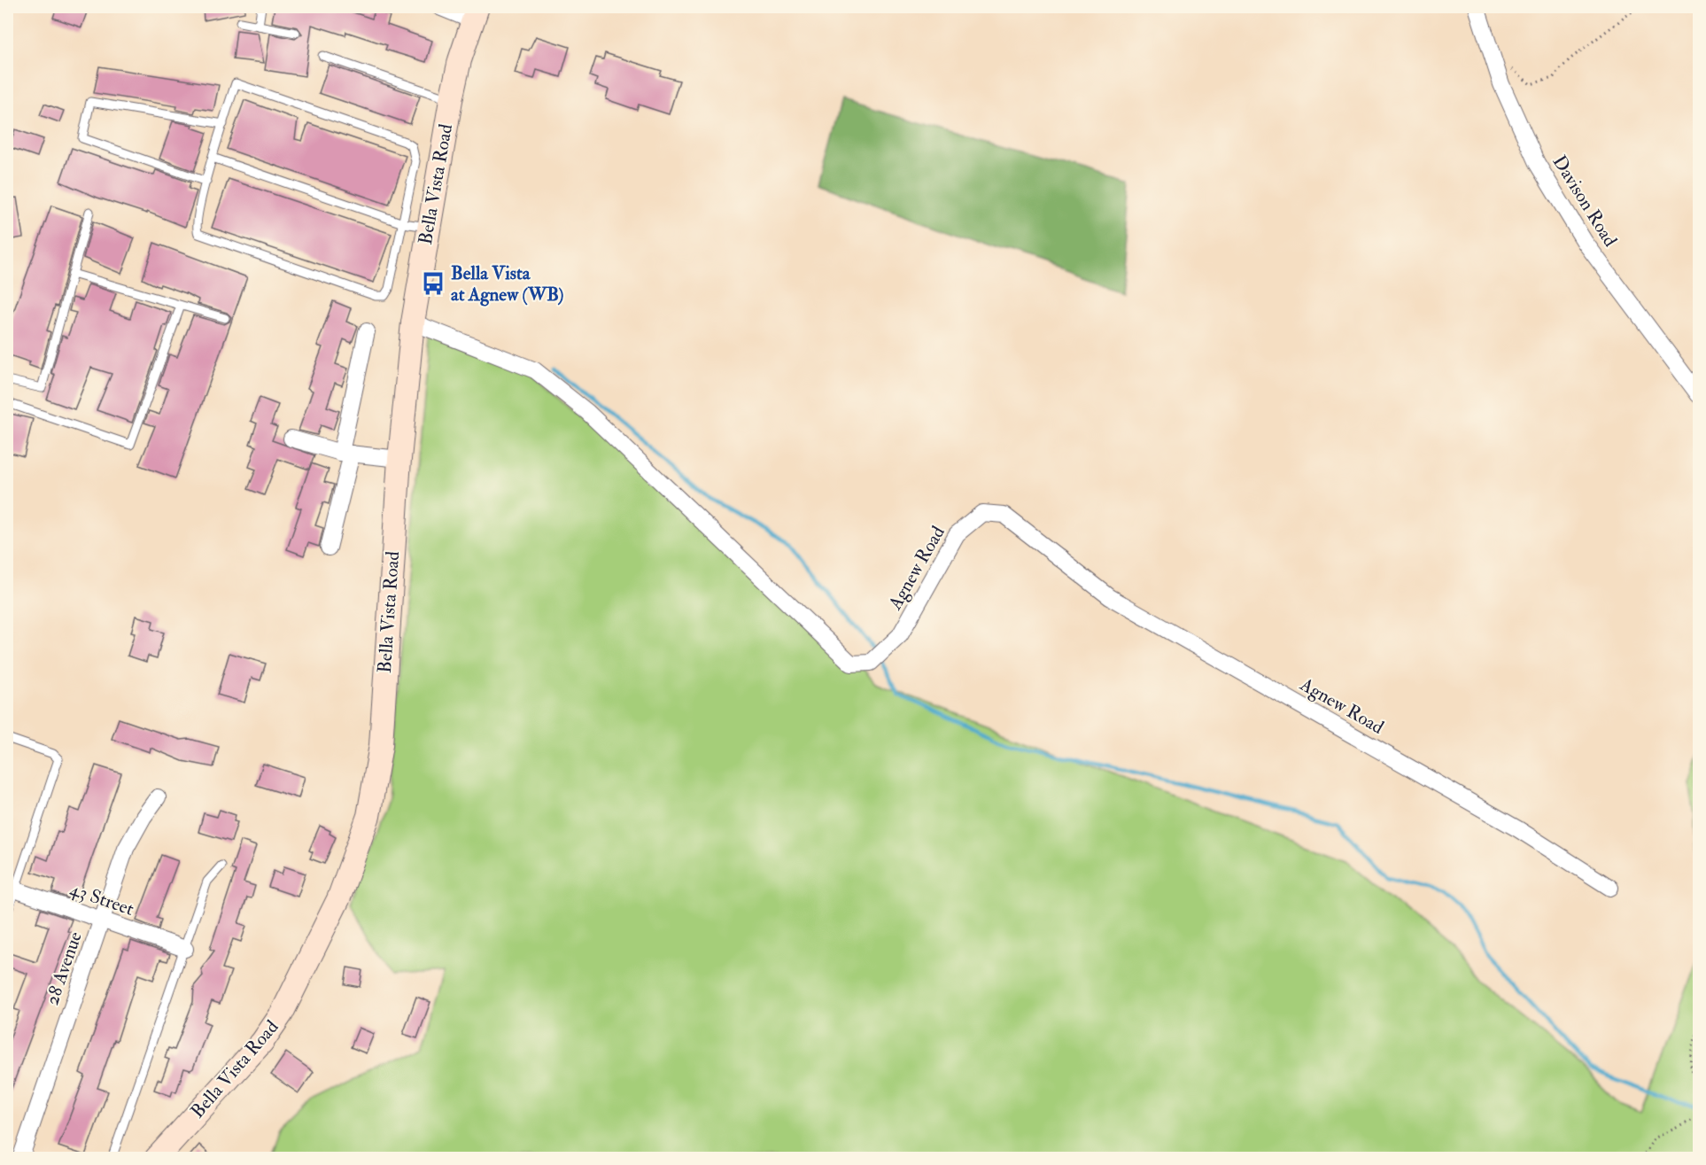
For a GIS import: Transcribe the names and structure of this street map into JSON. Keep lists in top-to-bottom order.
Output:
{
  "streets": {
    "street": [
      "Bella Vista Road",
      "Davison Road",
      "Agnew Road",
      "43 Street",
      "28 Avenue"
    ]
  },
  "crossings": [
    ["Bella Vista Road", "Agnew Road"],
    ["43 Street", "28 Avenue"]
  ],
  "places": {
    "bus stop": ["Bella Vista at Agnew (WB)"]
  }
}
